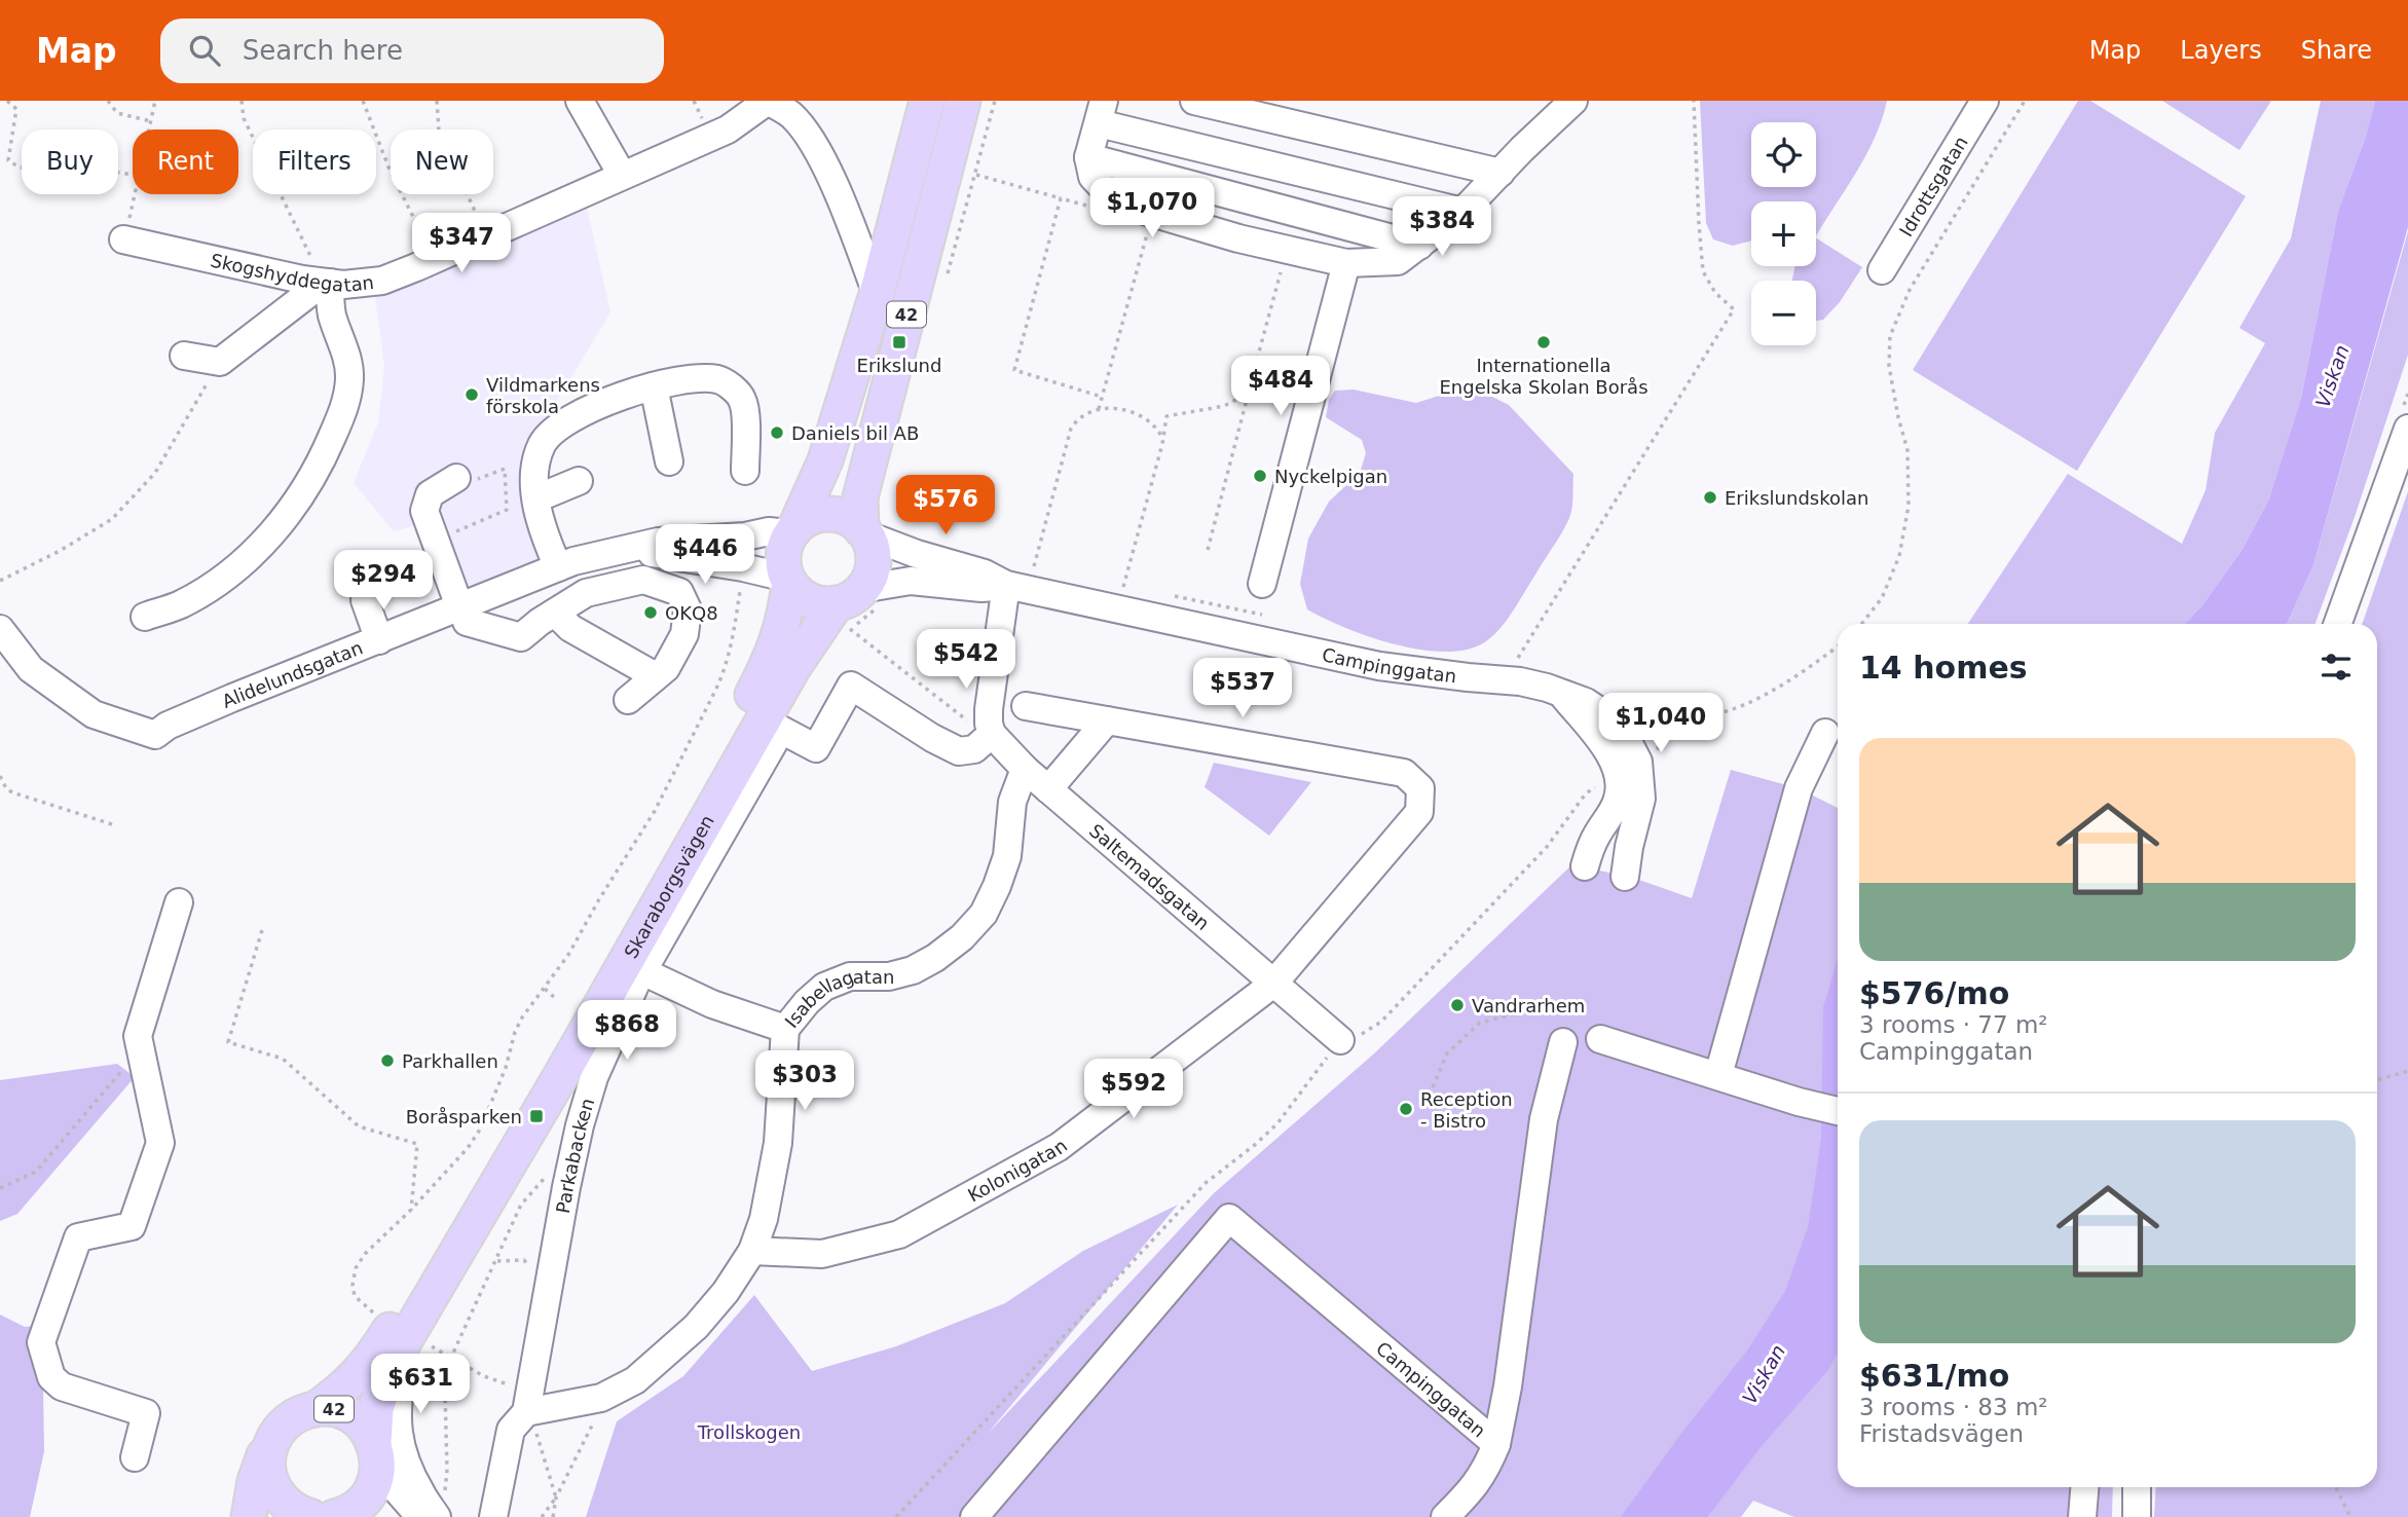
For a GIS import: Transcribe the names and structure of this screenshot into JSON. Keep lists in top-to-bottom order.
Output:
{
  "streets": {
    "main road": ["42", "Skaraborgsvägen"],
    "street": [
      "Idrottsgatan",
      "Skogshyddegatan",
      "Campinggatan",
      "Alidelundsgatan",
      "Saltemadsgatan",
      "Isabellagatan",
      "Parkabacken",
      "Kolonigatan"
    ]
  },
  "crossings": [
    ["42", "Campinggatan"],
    ["42", "Alidelundsgatan"],
    ["42", "Skaraborgsvägen"],
    ["Campinggatan", "Alidelundsgatan"],
    ["Campinggatan", "Skaraborgsvägen"],
    ["Alidelundsgatan", "Skaraborgsvägen"],
    ["Saltemadsgatan", "Isabellagatan"],
    ["Saltemadsgatan", "Kolonigatan"],
    ["Isabellagatan", "Parkabacken"],
    ["Isabellagatan", "Kolonigatan"]
  ],
  "water": ["Viskan"],
  "parks": ["Trollskogen"],
  "places": {
    "transit": ["Erikslund", "Boråsparken"],
    "other": [
      "Internationella Engelska Skolan Borås",
      "Vildmarkens förskola",
      "Daniels bil AB",
      "Nyckelpigan",
      "Erikslundskolan",
      "OKQ8",
      "Vandrarhem",
      "Parkhallen",
      "Reception - Bistro"
    ]
  },
  "page": {
    "header": "Map",
    "search": "Search here",
    "nav": ["Map", "Layers", "Share"],
    "map_buttons": ["+", "−"],
    "chip": [
      "Buy",
      "Rent",
      "Filters",
      "New"
    ],
    "price": [
      "$1,070",
      "$384",
      "$347",
      "$484",
      "$576",
      "$446",
      "$294",
      "$542",
      "$537",
      "$1,040",
      "$868",
      "$303",
      "$592",
      "$631"
    ],
    "heading": "14 homes",
    "list": [
      {
        "name": "$576/mo",
        "note": "3 rooms · 77 m² · Campinggatan"
      },
      {
        "name": "$631/mo",
        "note": "3 rooms · 83 m² · Fristadsvägen"
      }
    ]
  }
}
